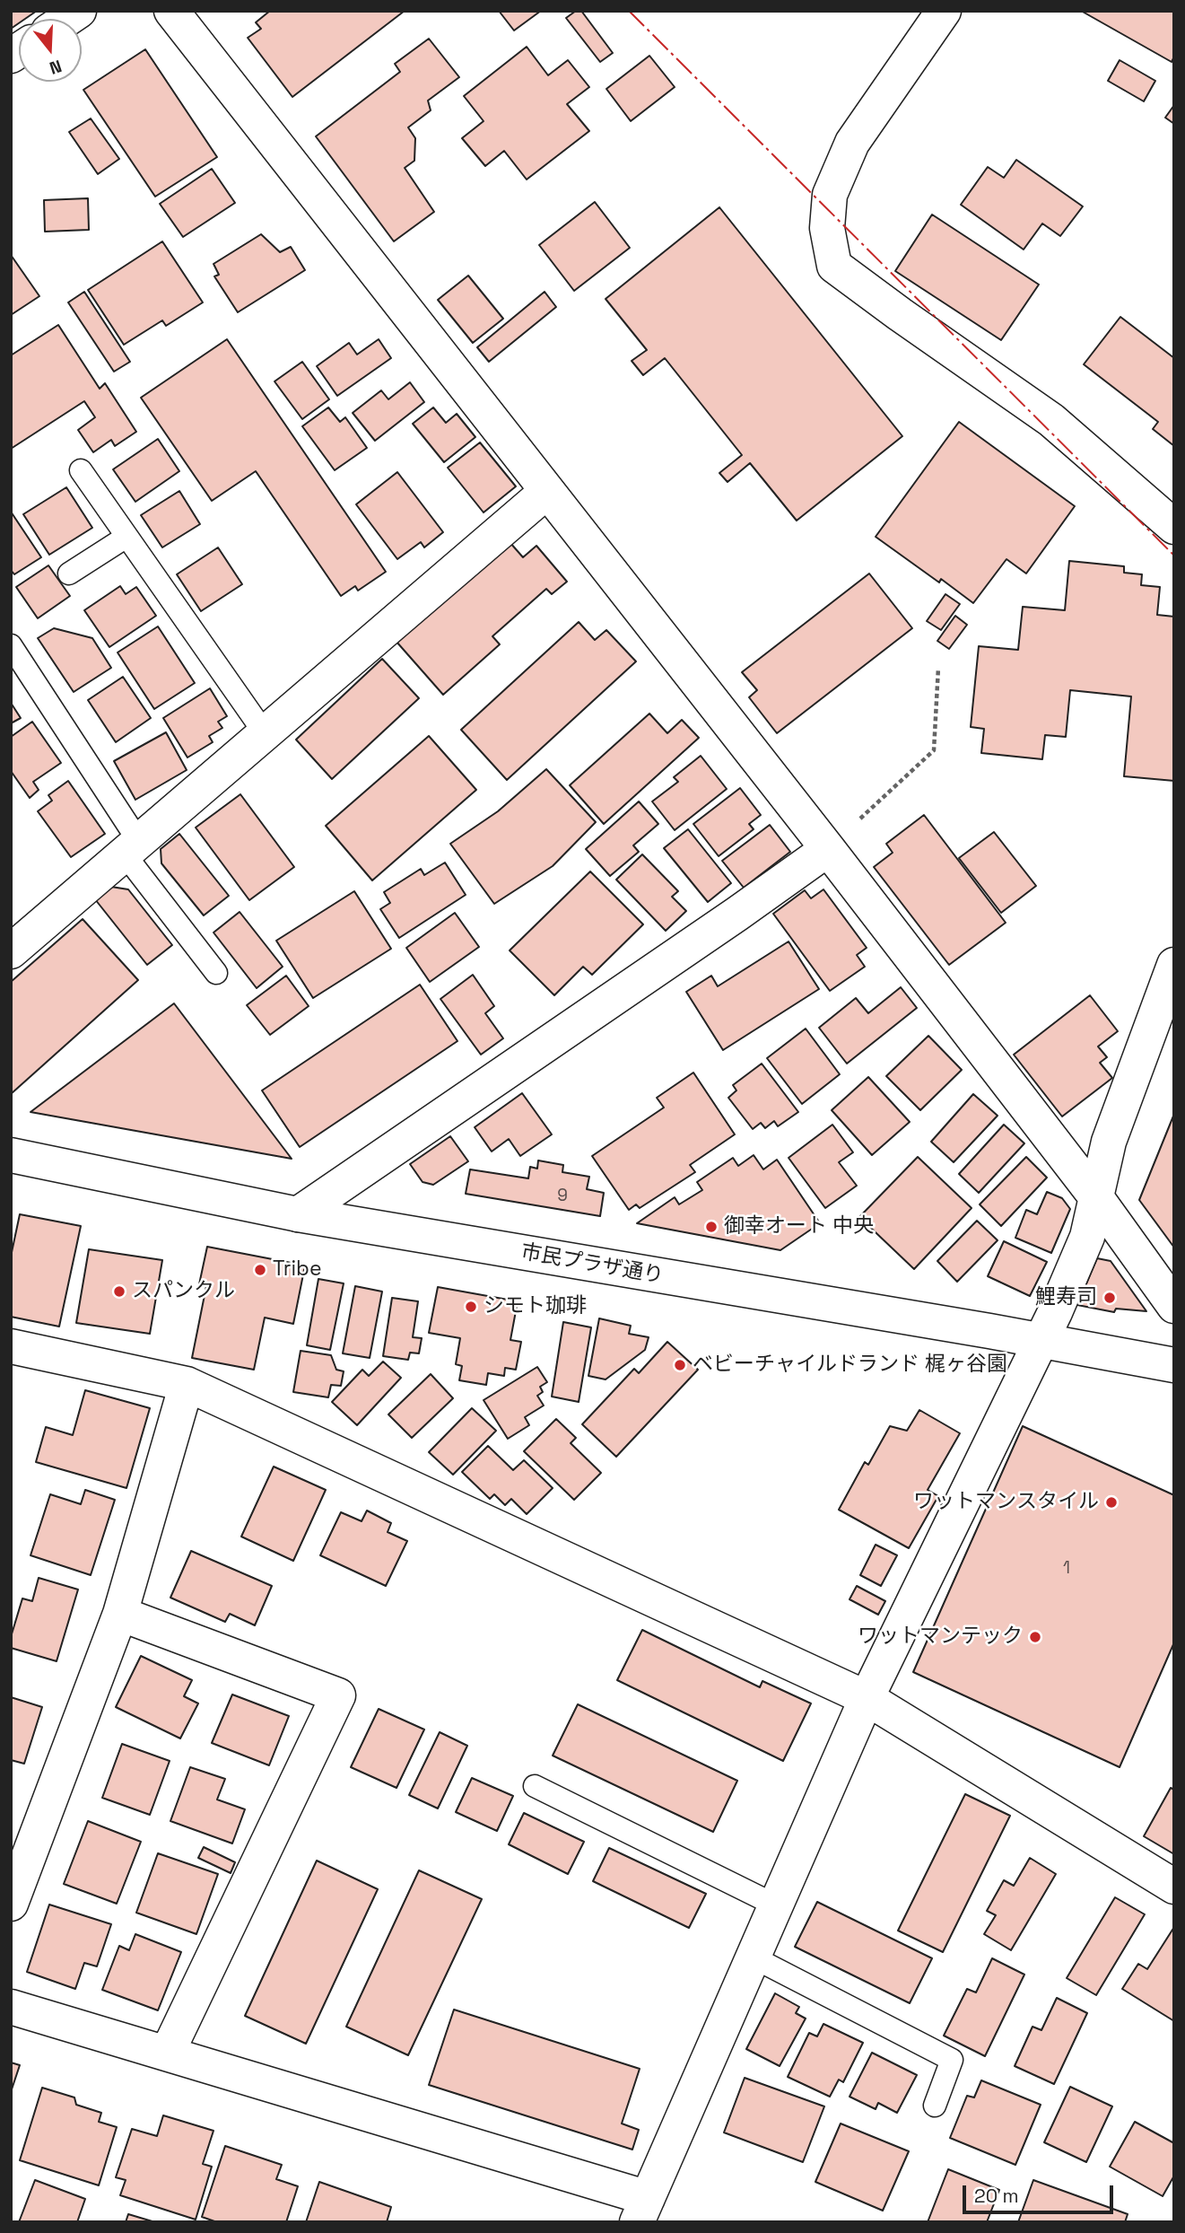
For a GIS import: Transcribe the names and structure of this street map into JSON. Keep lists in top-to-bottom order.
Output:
{
  "streets": {
    "street": ["市民プラザ通り"]
  },
  "places": [
    "御幸オート 中央",
    "Tribe",
    "スパンクル",
    "鯉寿司",
    "シモト珈琲",
    "ベビーチャイルドランド 梶ヶ谷園",
    "ワットマンスタイル",
    "ワットマンテック"
  ],
  "house_numbers": ["9", "1"],
  "scale_bar": "20 m",
  "north": "bottom"
}
